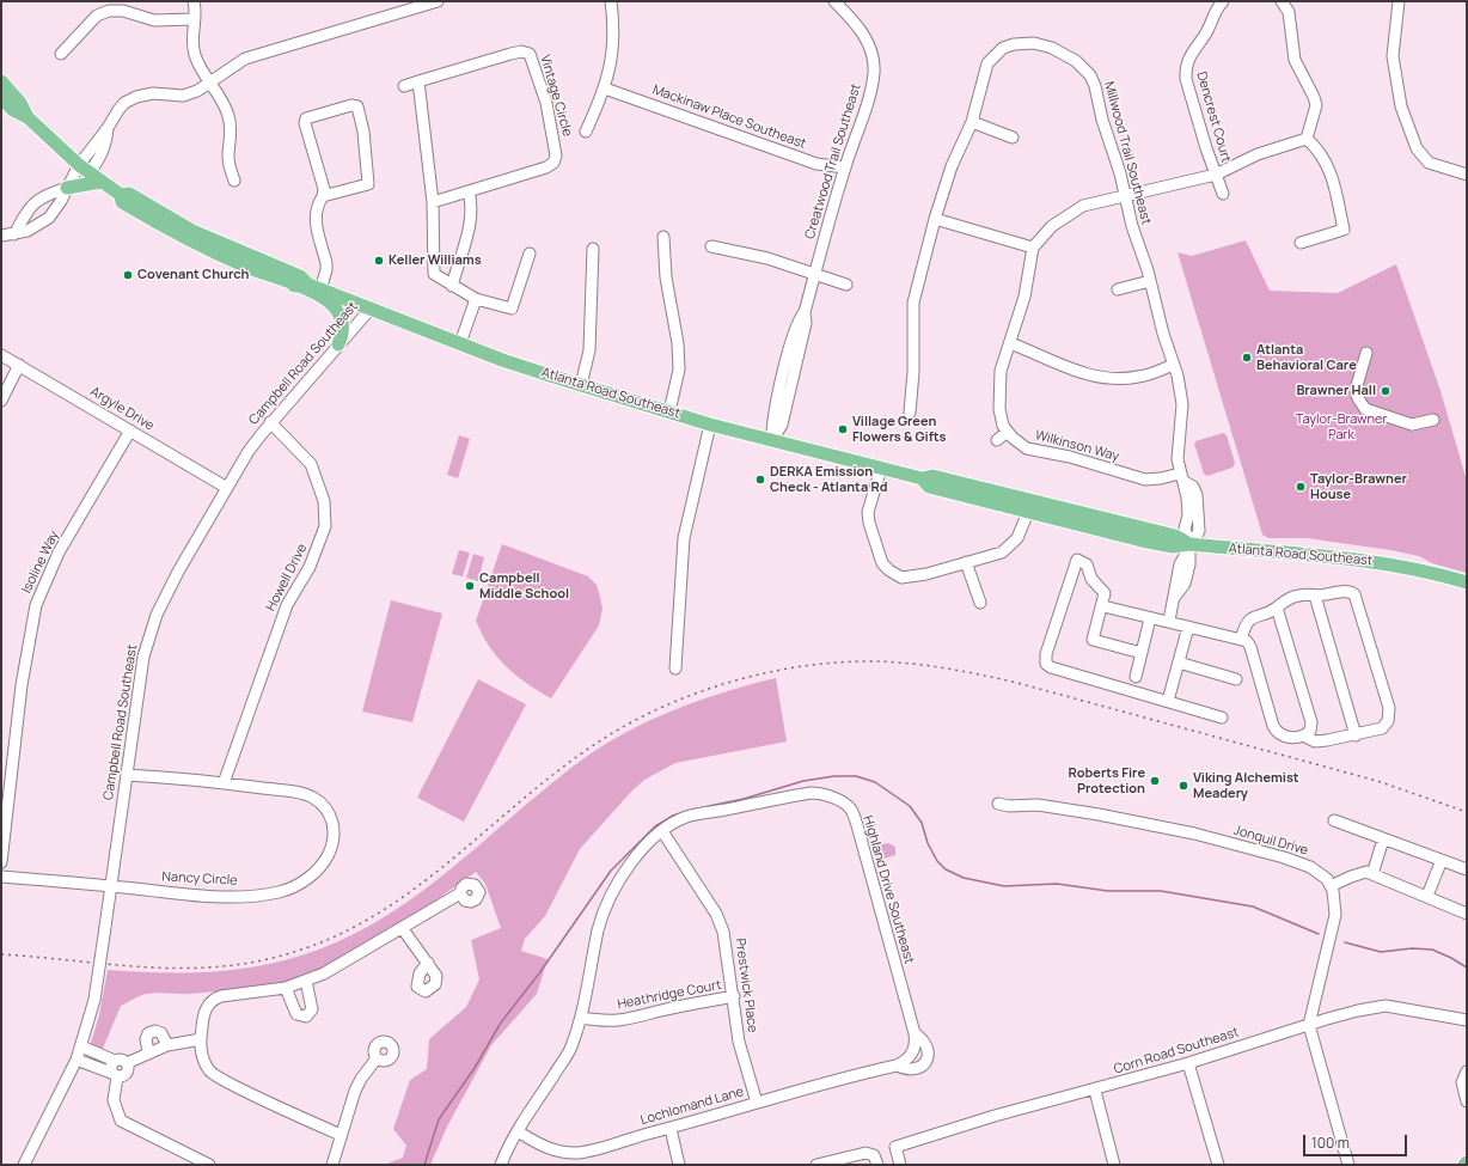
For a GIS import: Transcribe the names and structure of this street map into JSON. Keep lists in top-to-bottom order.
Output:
{
  "streets": {
    "main road": ["Atlanta Road Southeast"],
    "street": [
      "Vintage Circle",
      "Mackinaw Place Southeast",
      "Dencrest Court",
      "Millwood Trail Southeast",
      "Creatwood Trail Southeast",
      "Campbell Road Southeast",
      "Argyle Drive",
      "Wilkinson Way",
      "Isoline Way",
      "Howell Drive",
      "Jonquil Drive",
      "Nancy Circle",
      "Highland Drive Southeast",
      "Prestwick Place",
      "Heathridge Court",
      "Corn Road Southeast",
      "Lochlomand Lane"
    ]
  },
  "crossings": [
    ["Mackinaw Place Southeast", "Creatwood Trail Southeast"],
    ["Millwood Trail Southeast", "Atlanta Road Southeast"],
    ["Millwood Trail Southeast", "Wilkinson Way"],
    ["Creatwood Trail Southeast", "Atlanta Road Southeast"],
    ["Campbell Road Southeast", "Atlanta Road Southeast"],
    ["Campbell Road Southeast", "Argyle Drive"],
    ["Campbell Road Southeast", "Howell Drive"],
    ["Campbell Road Southeast", "Nancy Circle"],
    ["Argyle Drive", "Isoline Way"],
    ["Howell Drive", "Nancy Circle"],
    ["Highland Drive Southeast", "Prestwick Place"],
    ["Highland Drive Southeast", "Heathridge Court"],
    ["Highland Drive Southeast", "Lochlomand Lane"],
    ["Prestwick Place", "Heathridge Court"],
    ["Prestwick Place", "Lochlomand Lane"]
  ],
  "parks": ["Taylor-Brawner Park"],
  "places": [
    "Keller Williams",
    "Covenant Church",
    "Atlanta Behavioral Care",
    "Brawner Hall",
    "Village Green Flowers & Gifts",
    "DERKA Emission Check - Atlanta Rd",
    "Taylor-Brawner House",
    "Campbell Middle School",
    "Roberts Fire Protection",
    "Viking Alchemist Meadery"
  ],
  "scale_bar": "100 m"
}
